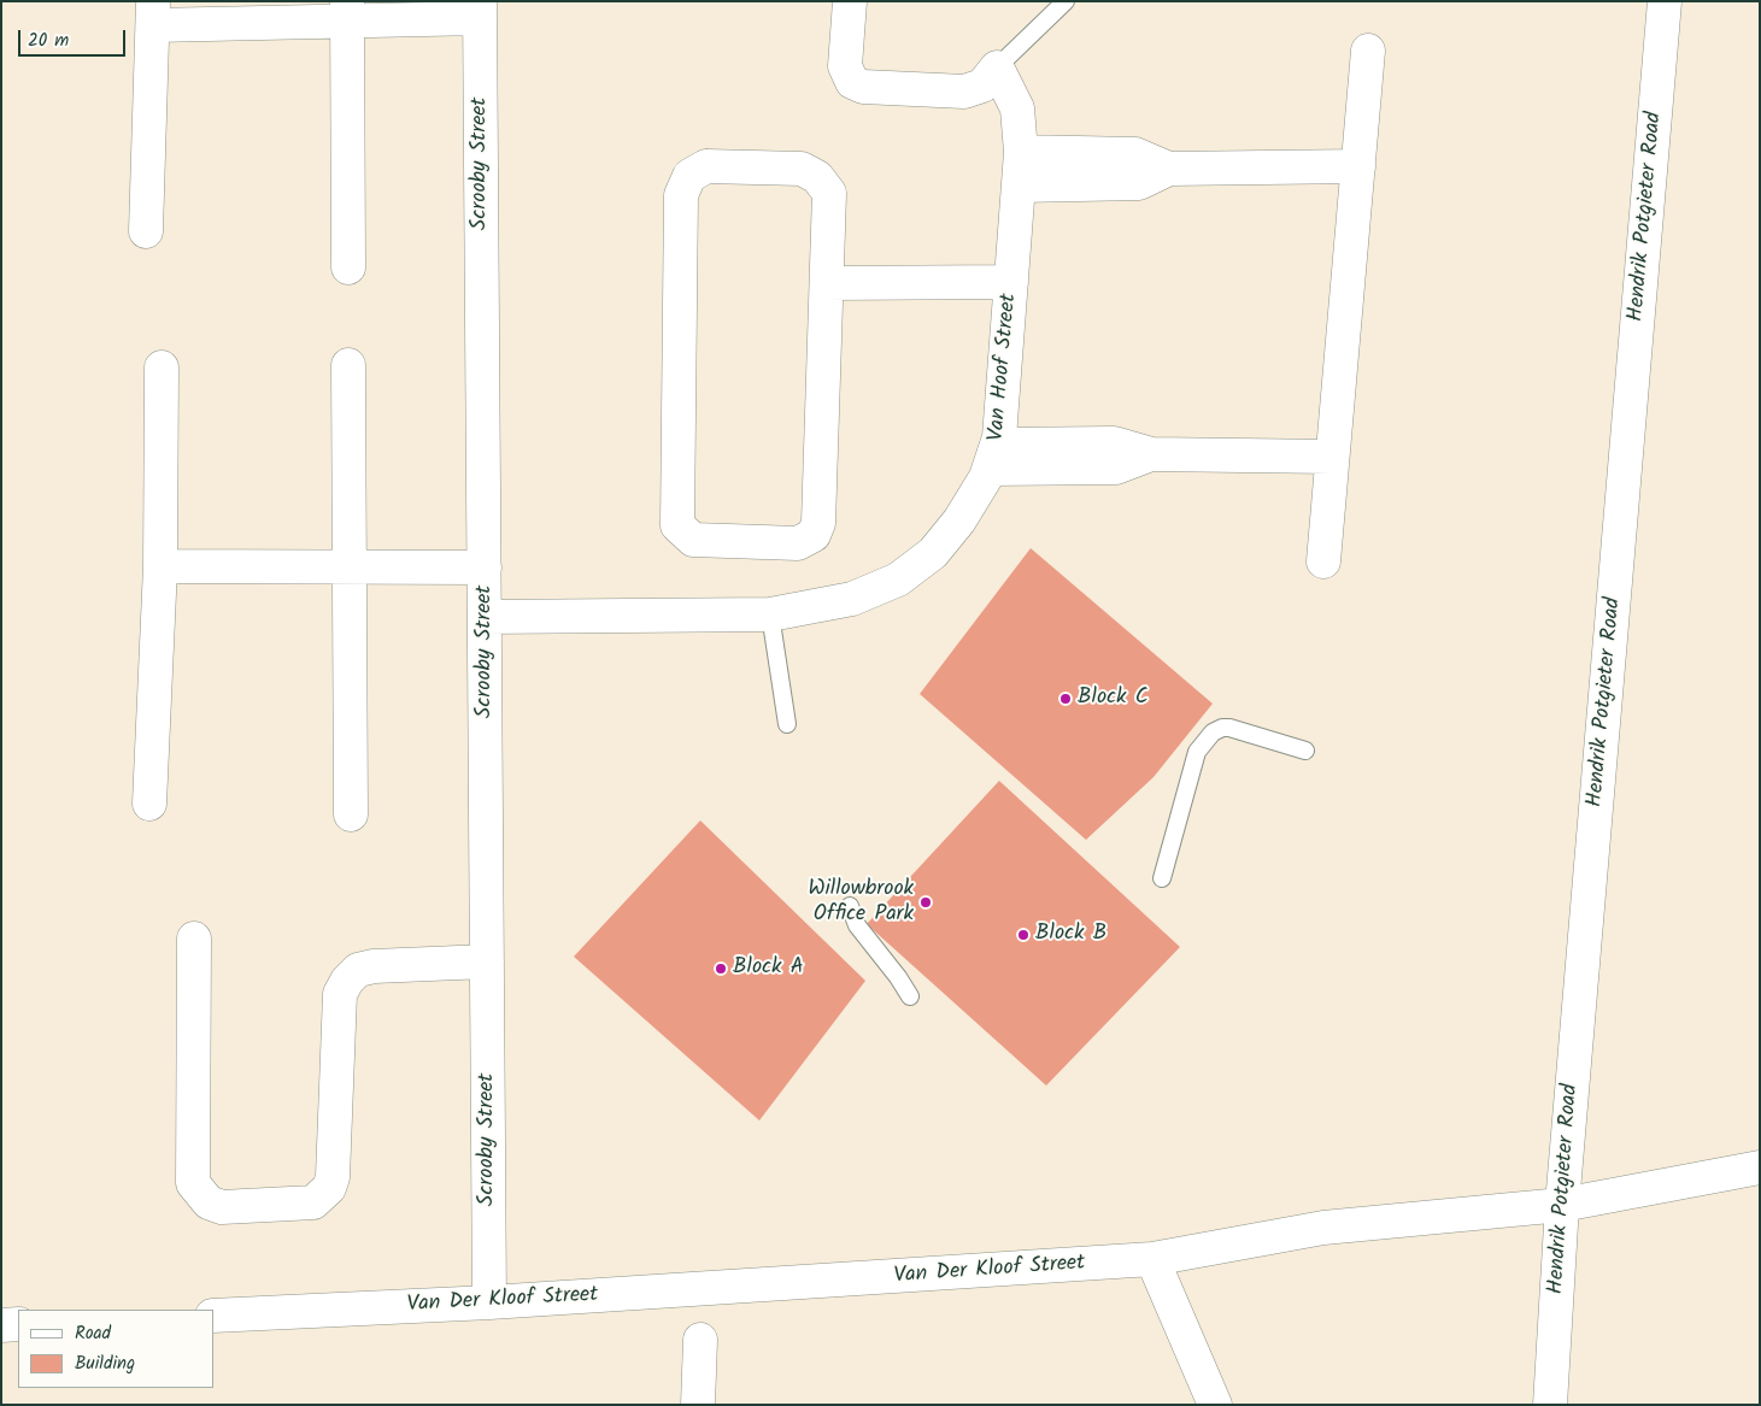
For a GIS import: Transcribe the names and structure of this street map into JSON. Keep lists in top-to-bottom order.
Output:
{
  "streets": {
    "street": [
      "Scrooby Street",
      "Hendrik Potgieter Road",
      "Van Hoof Street",
      "Van Der Kloof Street"
    ]
  },
  "crossings": [
    ["Scrooby Street", "Van Hoof Street"],
    ["Scrooby Street", "Van Der Kloof Street"],
    ["Hendrik Potgieter Road", "Van Der Kloof Street"]
  ],
  "places": [
    "Block C",
    "Willowbrook Office Park",
    "Block B",
    "Block A"
  ],
  "legend": ["Road", "Building"],
  "scale_bar": "20 m"
}
